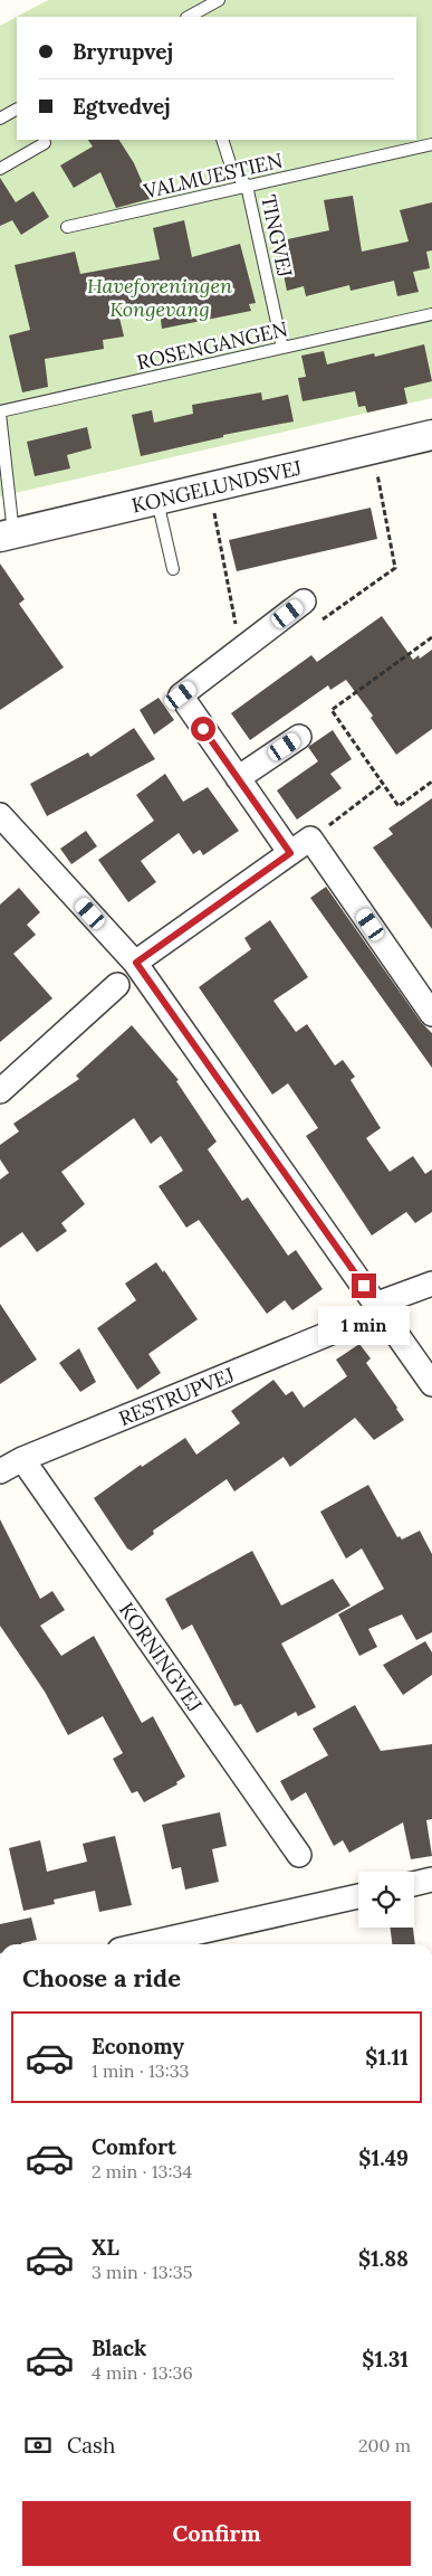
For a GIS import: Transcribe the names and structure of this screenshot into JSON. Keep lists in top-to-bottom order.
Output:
{
  "streets": {
    "street": ["KONGELUNDSVEJ", "RESTRUPVEJ", "KORNINGVEJ"],
    "lane": ["VALMUESTIEN", "TINGVEJ", "ROSENGANGEN"]
  },
  "crossings": [
    ["VALMUESTIEN", "TINGVEJ"],
    ["TINGVEJ", "ROSENGANGEN"],
    ["RESTRUPVEJ", "KORNINGVEJ"]
  ],
  "parks": ["Haveforeningen Kongevang"],
  "page": {
    "banner": ["Bryrupvej", "Egtvedvej"],
    "bubble": "1 min",
    "heading": "Choose a ride",
    "list": [
      {
        "name": "Economy",
        "note": "1 min · 13:33",
        "value": "$1.11"
      },
      {
        "name": "Comfort",
        "note": "2 min · 13:34",
        "value": "$1.49"
      },
      {
        "name": "XL",
        "note": "3 min · 13:35",
        "value": "$1.88"
      },
      {
        "name": "Black",
        "note": "4 min · 13:36",
        "value": "$1.31"
      }
    ],
    "pay": ["Cash", "200 m"],
    "buttons": "Confirm"
  }
}
